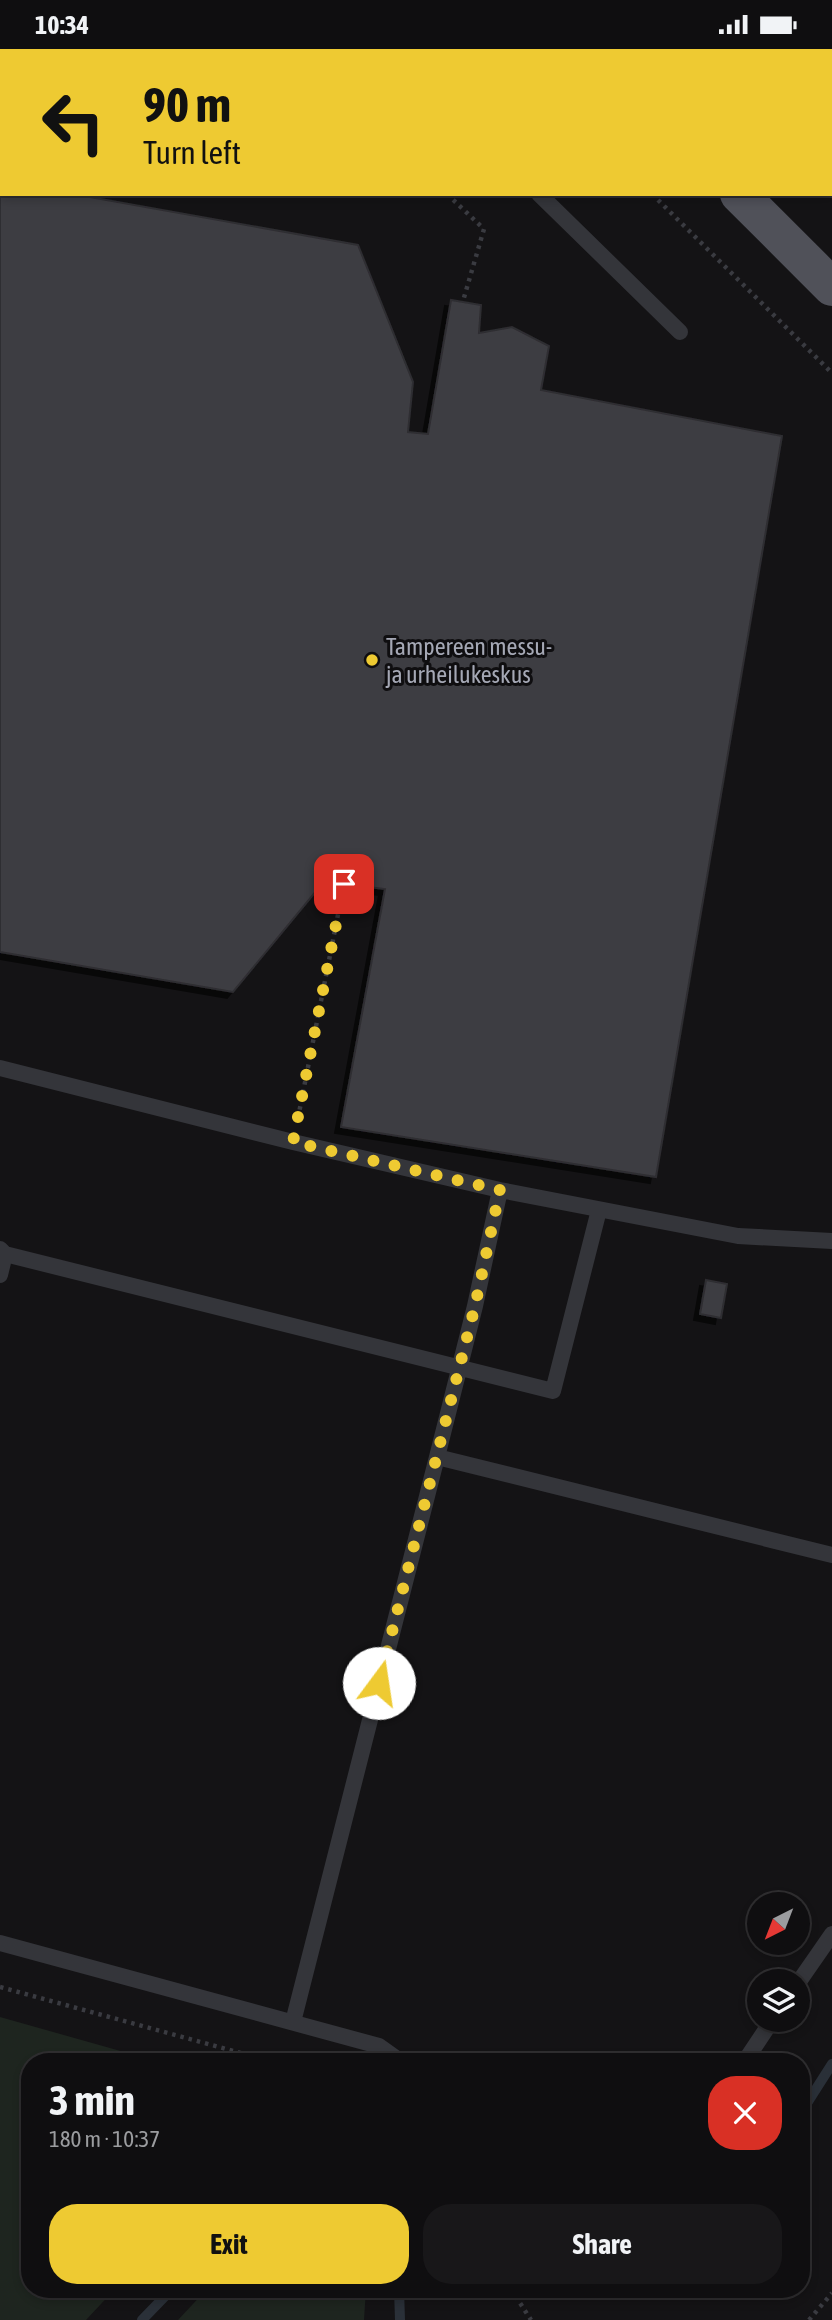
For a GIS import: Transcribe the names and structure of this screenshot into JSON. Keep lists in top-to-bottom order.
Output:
{
  "places": ["Tampereen messu- ja urheilukeskus"],
  "north": "bottom left",
  "page": {
    "status": "10:34",
    "turn": ["90 m", "Turn left"],
    "heading": ["3 min", "180 m · 10:37"],
    "buttons": ["Exit", "Share"]
  }
}
